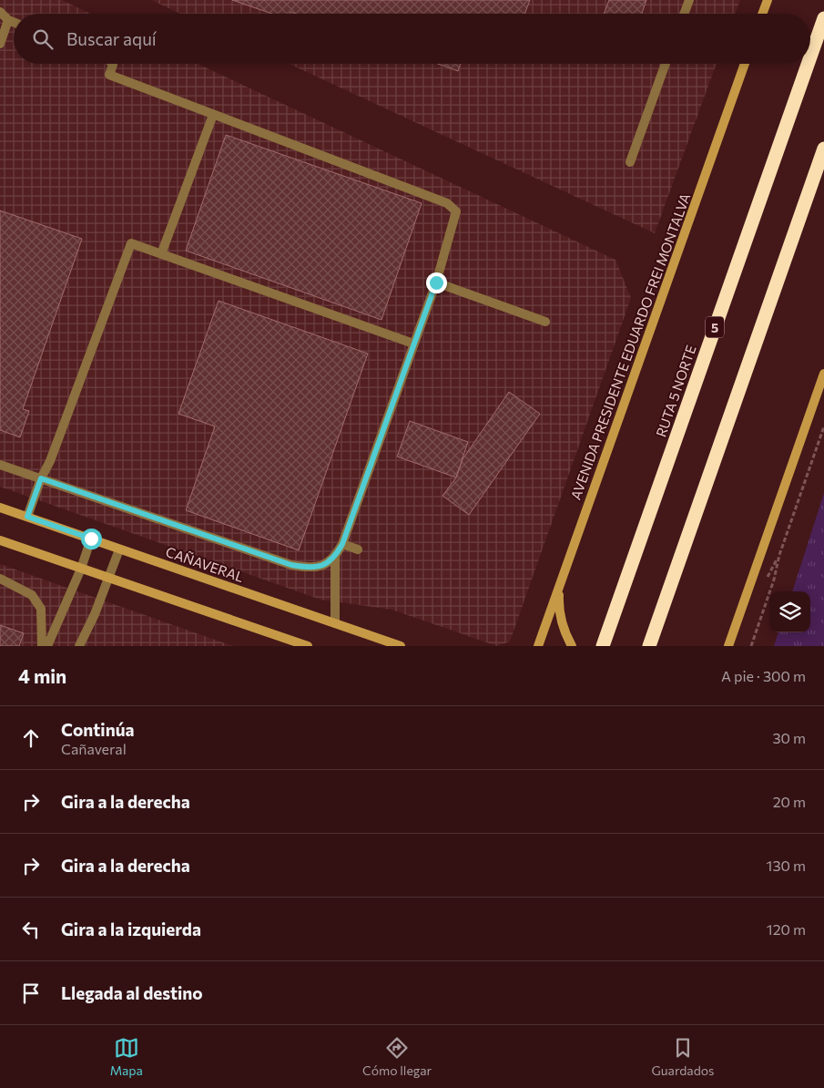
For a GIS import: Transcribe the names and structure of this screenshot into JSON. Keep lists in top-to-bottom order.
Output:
{
  "streets": {
    "highway": ["5", "RUTA 5 NORTE"],
    "main road": ["AVENIDA PRESIDENTE EDUARDO FREI MONTALVA", "CAÑAVERAL"]
  },
  "page": {
    "search": "Buscar aquí",
    "heading": ["4 min", "A pie · 300 m"],
    "list": [
      ["Continúa", "Cañaveral", "30 m"],
      ["Gira a la derecha", "20 m"],
      ["Gira a la derecha", "130 m"],
      ["Gira a la izquierda", "120 m"],
      "Llegada al destino"
    ],
    "nav": ["Mapa", "Cómo llegar", "Guardados"]
  }
}
